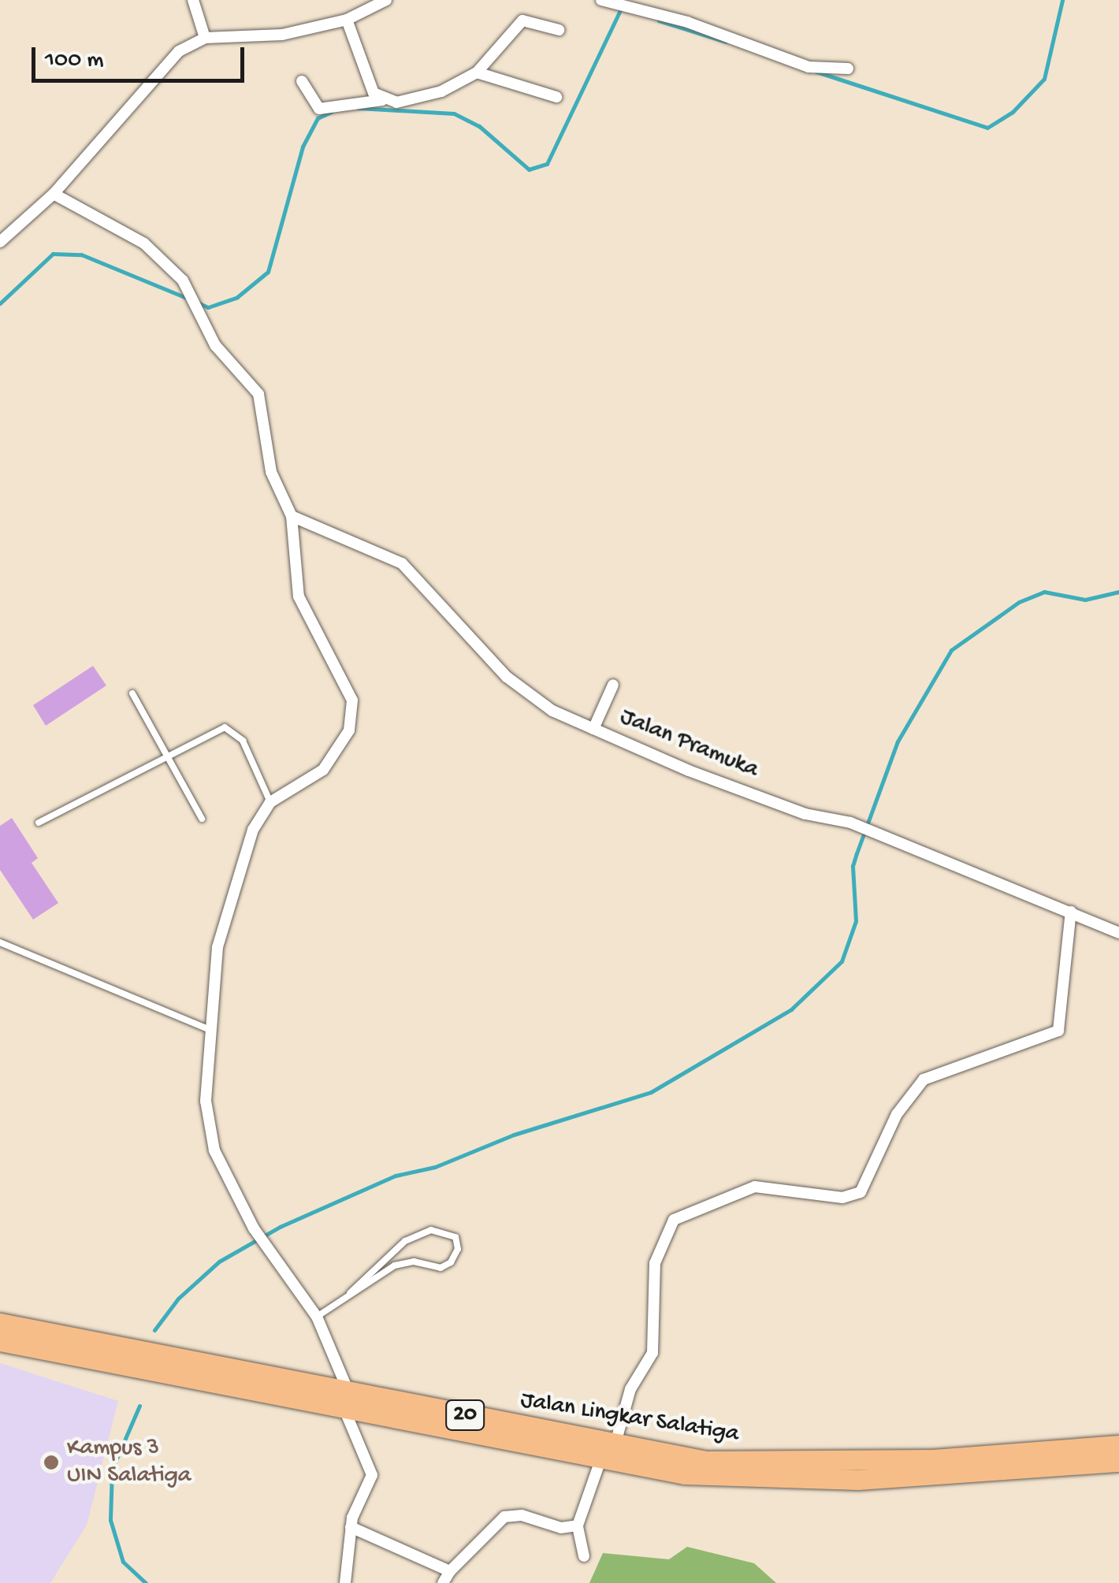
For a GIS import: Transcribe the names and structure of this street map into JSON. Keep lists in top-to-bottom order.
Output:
{
  "streets": {
    "highway": ["20", "Jalan Lingkar Salatiga"],
    "street": ["Jalan Pramuka"]
  },
  "places": ["Kampus 3 UIN Salatiga"],
  "scale_bar": "100 m"
}
